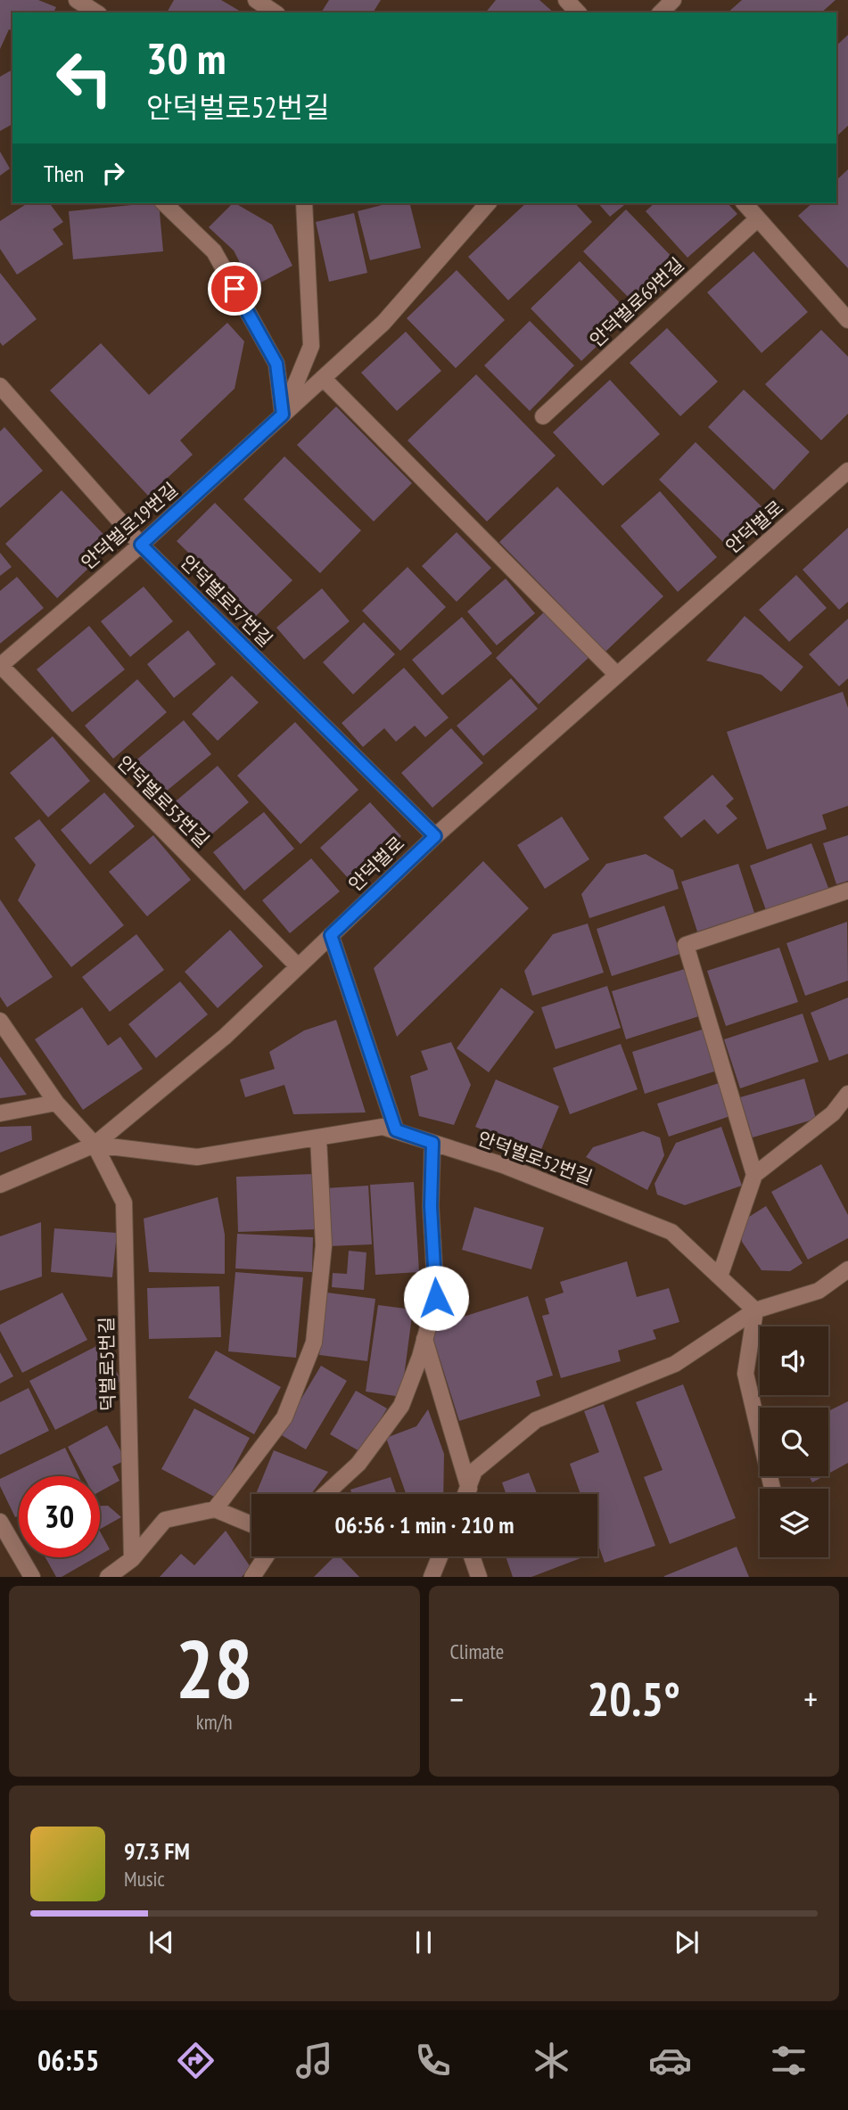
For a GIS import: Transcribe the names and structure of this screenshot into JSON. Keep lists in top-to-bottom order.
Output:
{
  "streets": {
    "street": [
      "안덕벌로69번길",
      "안덕벌로19번길",
      "안덕벌로",
      "안덕벌로57번길",
      "안덕벌로53번길",
      "안덕벌로52번길",
      "덕벌로5번길"
    ]
  },
  "crossings": [
    ["안덕벌로19번길", "안덕벌로57번길"],
    ["안덕벌로19번길", "안덕벌로53번길"],
    ["안덕벌로", "안덕벌로57번길"],
    ["안덕벌로", "안덕벌로53번길"],
    ["안덕벌로", "안덕벌로52번길"],
    ["안덕벌로", "덕벌로5번길"],
    ["안덕벌로52번길", "덕벌로5번길"]
  ],
  "page": {
    "turn": ["30 m", "안덕벌로52번길"],
    "then": "Then",
    "limit": "30",
    "trip": "06:56 · 1 min · 210 m",
    "tile": [
      ["28", "km/h"],
      "Climate"
    ],
    "heat": ["−", "20.5°", "+"],
    "song": ["97.3 FM", "Music"],
    "tabs": "06:55"
  }
}
